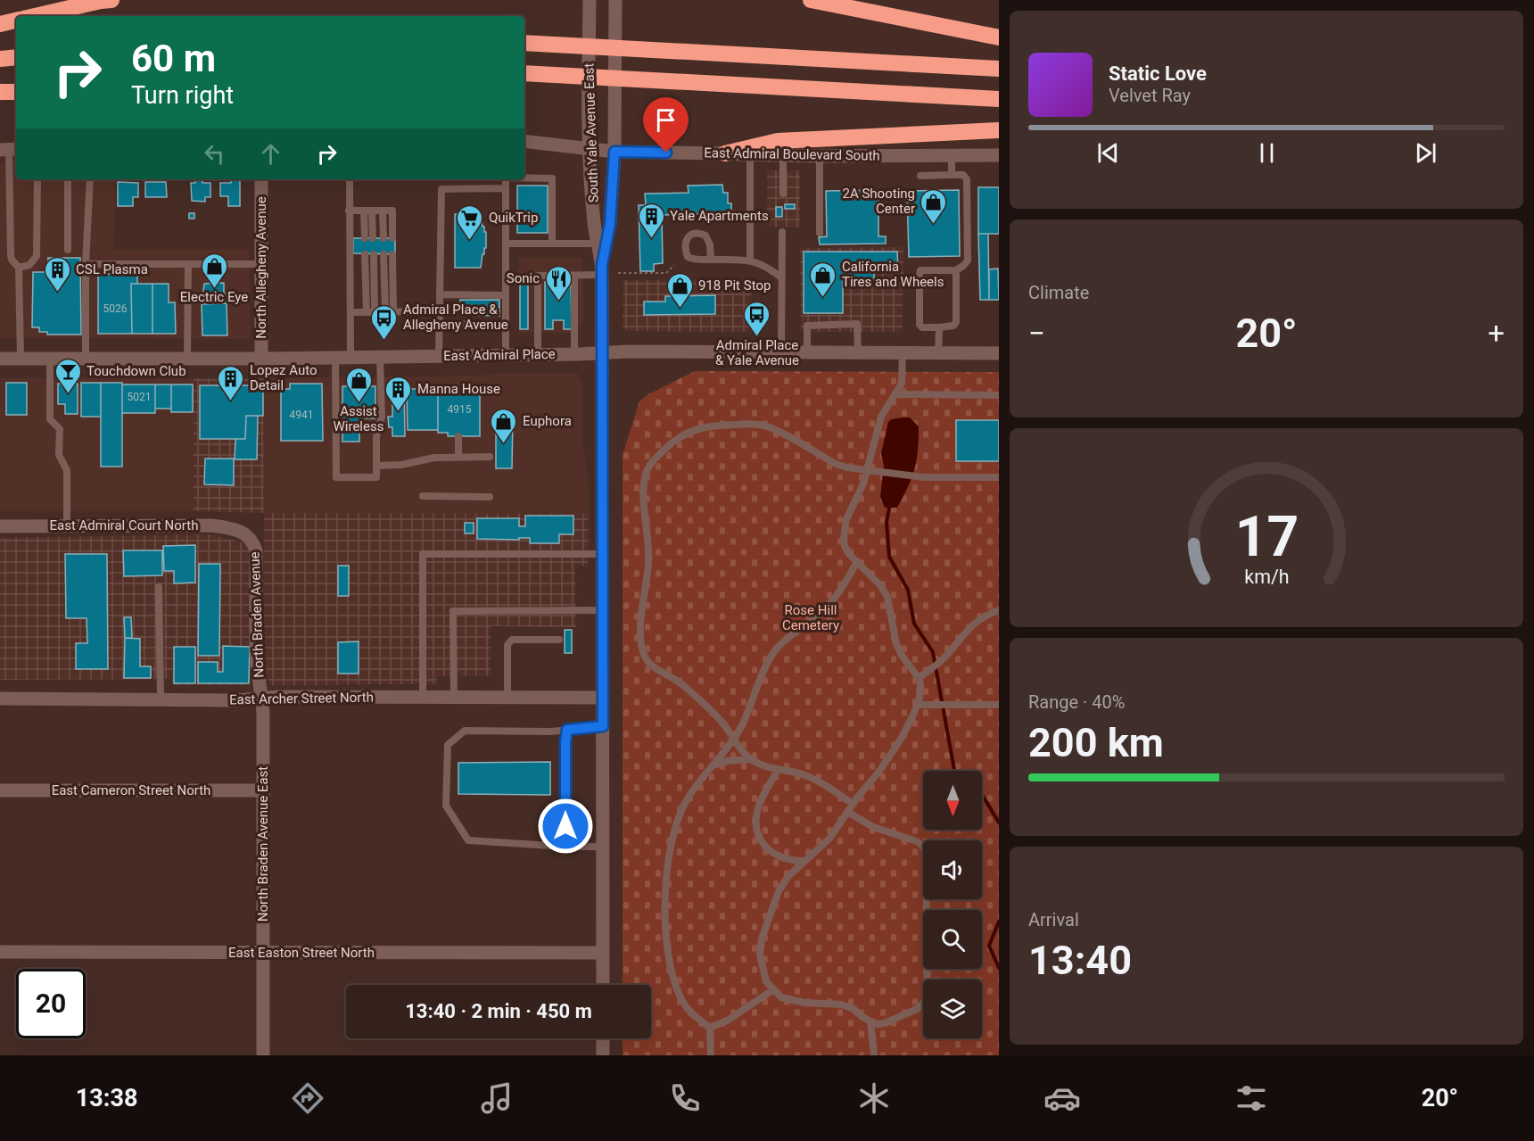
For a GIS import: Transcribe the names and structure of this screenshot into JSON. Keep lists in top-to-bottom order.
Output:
{
  "streets": {
    "street": [
      "South Yale Avenue East",
      "East Admiral Boulevard South",
      "North Allegheny Avenue",
      "East Admiral Place",
      "East Admiral Court North",
      "North Braden Avenue",
      "East Archer Street North",
      "East Cameron Street North",
      "North Braden Avenue East",
      "East Easton Street North"
    ]
  },
  "crossings": [
    ["South Yale Avenue East", "East Admiral Boulevard South"],
    ["South Yale Avenue East", "East Admiral Place"],
    ["South Yale Avenue East", "East Archer Street North"],
    ["South Yale Avenue East", "East Easton Street North"],
    ["North Allegheny Avenue", "East Admiral Place"],
    ["East Admiral Court North", "North Braden Avenue"],
    ["North Braden Avenue", "East Archer Street North"],
    ["North Braden Avenue", "North Braden Avenue East"],
    ["East Archer Street North", "North Braden Avenue East"],
    ["East Cameron Street North", "North Braden Avenue East"],
    ["North Braden Avenue East", "East Easton Street North"]
  ],
  "parks": ["Rose Hill Cemetery"],
  "places": {
    "shop": [
      "2A Shooting Center",
      "Electric Eye",
      "California Tires and Wheels",
      "918 Pit Stop",
      "Assist Wireless",
      "Euphora"
    ],
    "building": [
      "Yale Apartments",
      "CSL Plasma",
      "Lopez Auto Detail",
      "Manna House"
    ],
    "supermarket": ["QuikTrip"],
    "restaurant": ["Sonic"],
    "bus stop": ["Admiral Place & Yale Avenue", "Admiral Place & Allegheny Avenue"],
    "bar": ["Touchdown Club"]
  },
  "house_numbers": [
    "5026",
    "5021",
    "4915",
    "4941"
  ],
  "north": "bottom",
  "page": {
    "turn": ["60 m", "Turn right"],
    "song": ["Static Love", "Velvet Ray"],
    "tile": [
      "Climate",
      ["Range · 40%", "200 km"],
      ["Arrival", "13:40"]
    ],
    "heat": ["−", "20°", "+"],
    "limit": "20",
    "trip": "13:40 · 2 min · 450 m",
    "tabs": ["13:38", "20°"],
    "gauge": ["17", "km/h"]
  }
}
